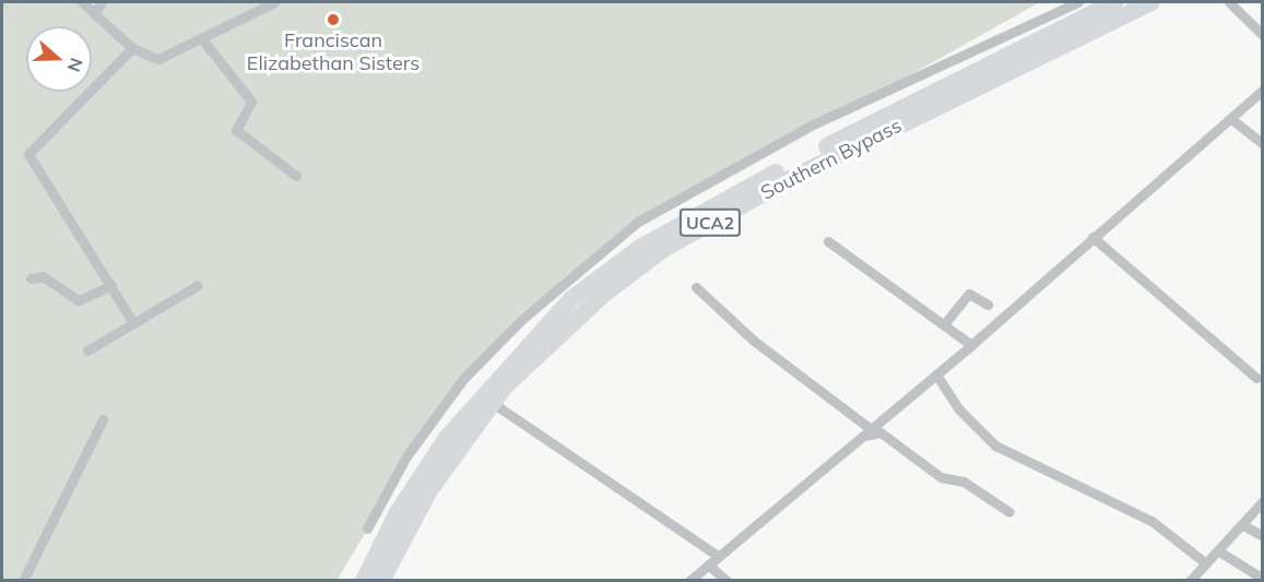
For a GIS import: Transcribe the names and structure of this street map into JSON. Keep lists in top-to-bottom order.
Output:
{
  "streets": {
    "highway": ["Southern Bypass", "UCA2"]
  },
  "places": ["Franciscan Elizabethan Sisters"],
  "north": "right"
}
